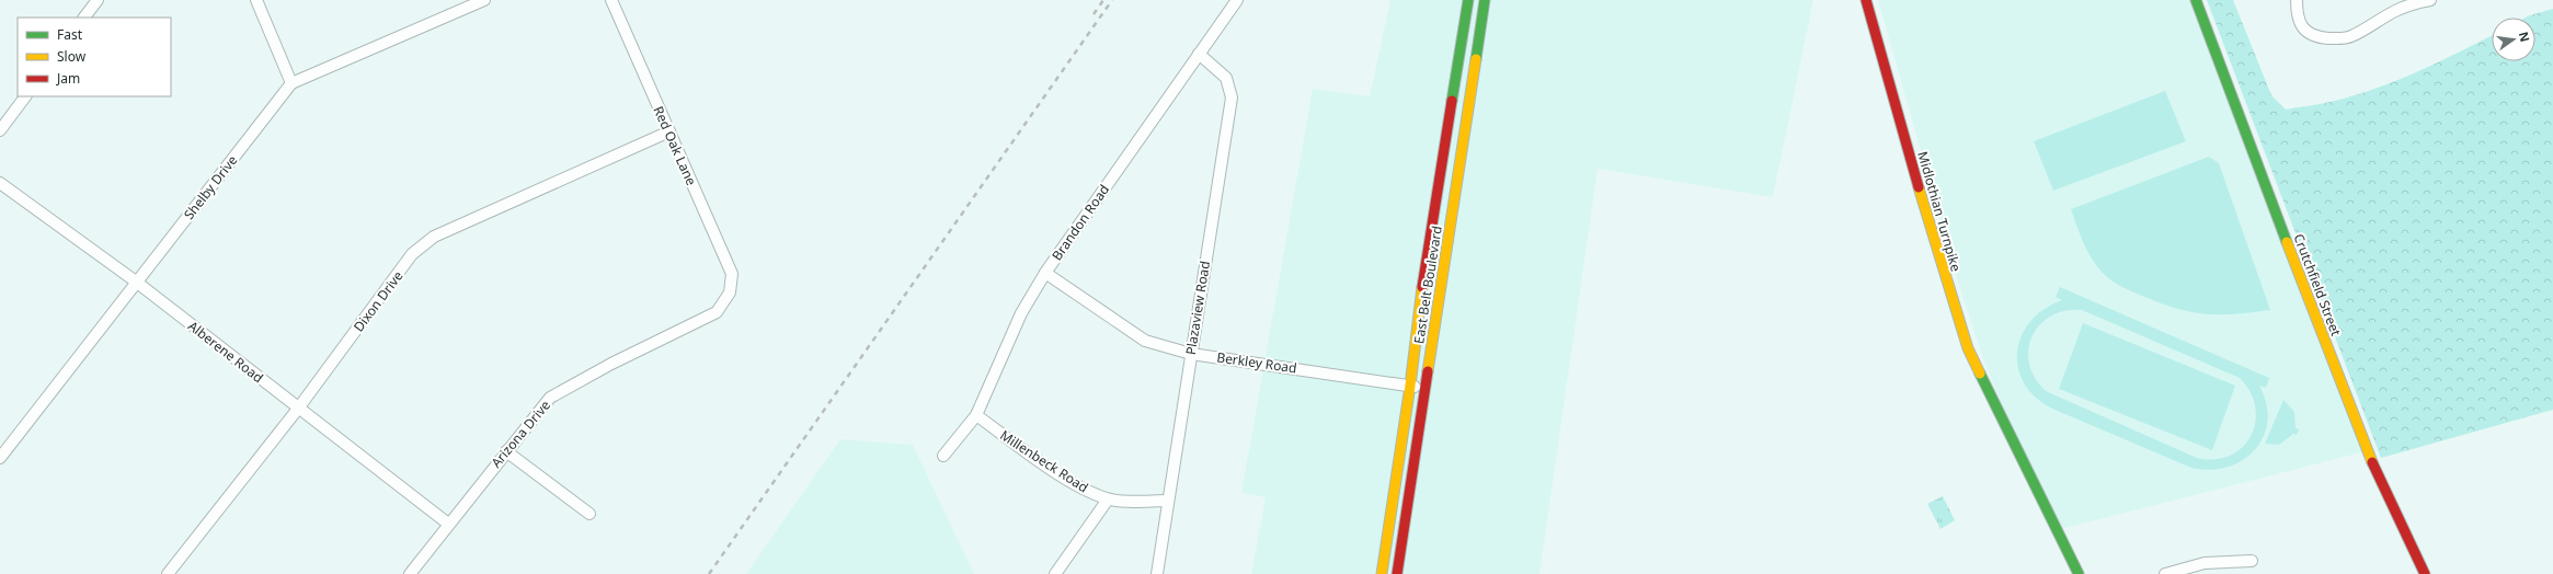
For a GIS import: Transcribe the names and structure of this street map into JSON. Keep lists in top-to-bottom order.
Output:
{
  "streets": {
    "main road": ["Midlothian Turnpike", "East Belt Boulevard", "Crutchfield Street"],
    "street": [
      "Red Oak Lane",
      "Shelby Drive",
      "Brandon Road",
      "Dixon Drive",
      "Plazaview Road",
      "Alberene Road",
      "Berkley Road",
      "Arizona Drive",
      "Millenbeck Road"
    ]
  },
  "crossings": [
    ["Red Oak Lane", "Dixon Drive"],
    ["Red Oak Lane", "Arizona Drive"],
    ["Shelby Drive", "Alberene Road"],
    ["Brandon Road", "Plazaview Road"],
    ["Brandon Road", "Berkley Road"],
    ["Brandon Road", "Millenbeck Road"],
    ["East Belt Boulevard", "Berkley Road"],
    ["Dixon Drive", "Alberene Road"],
    ["Plazaview Road", "Berkley Road"],
    ["Plazaview Road", "Millenbeck Road"],
    ["Alberene Road", "Arizona Drive"]
  ],
  "legend": ["Fast", "Slow", "Jam"],
  "north": "right"
}
